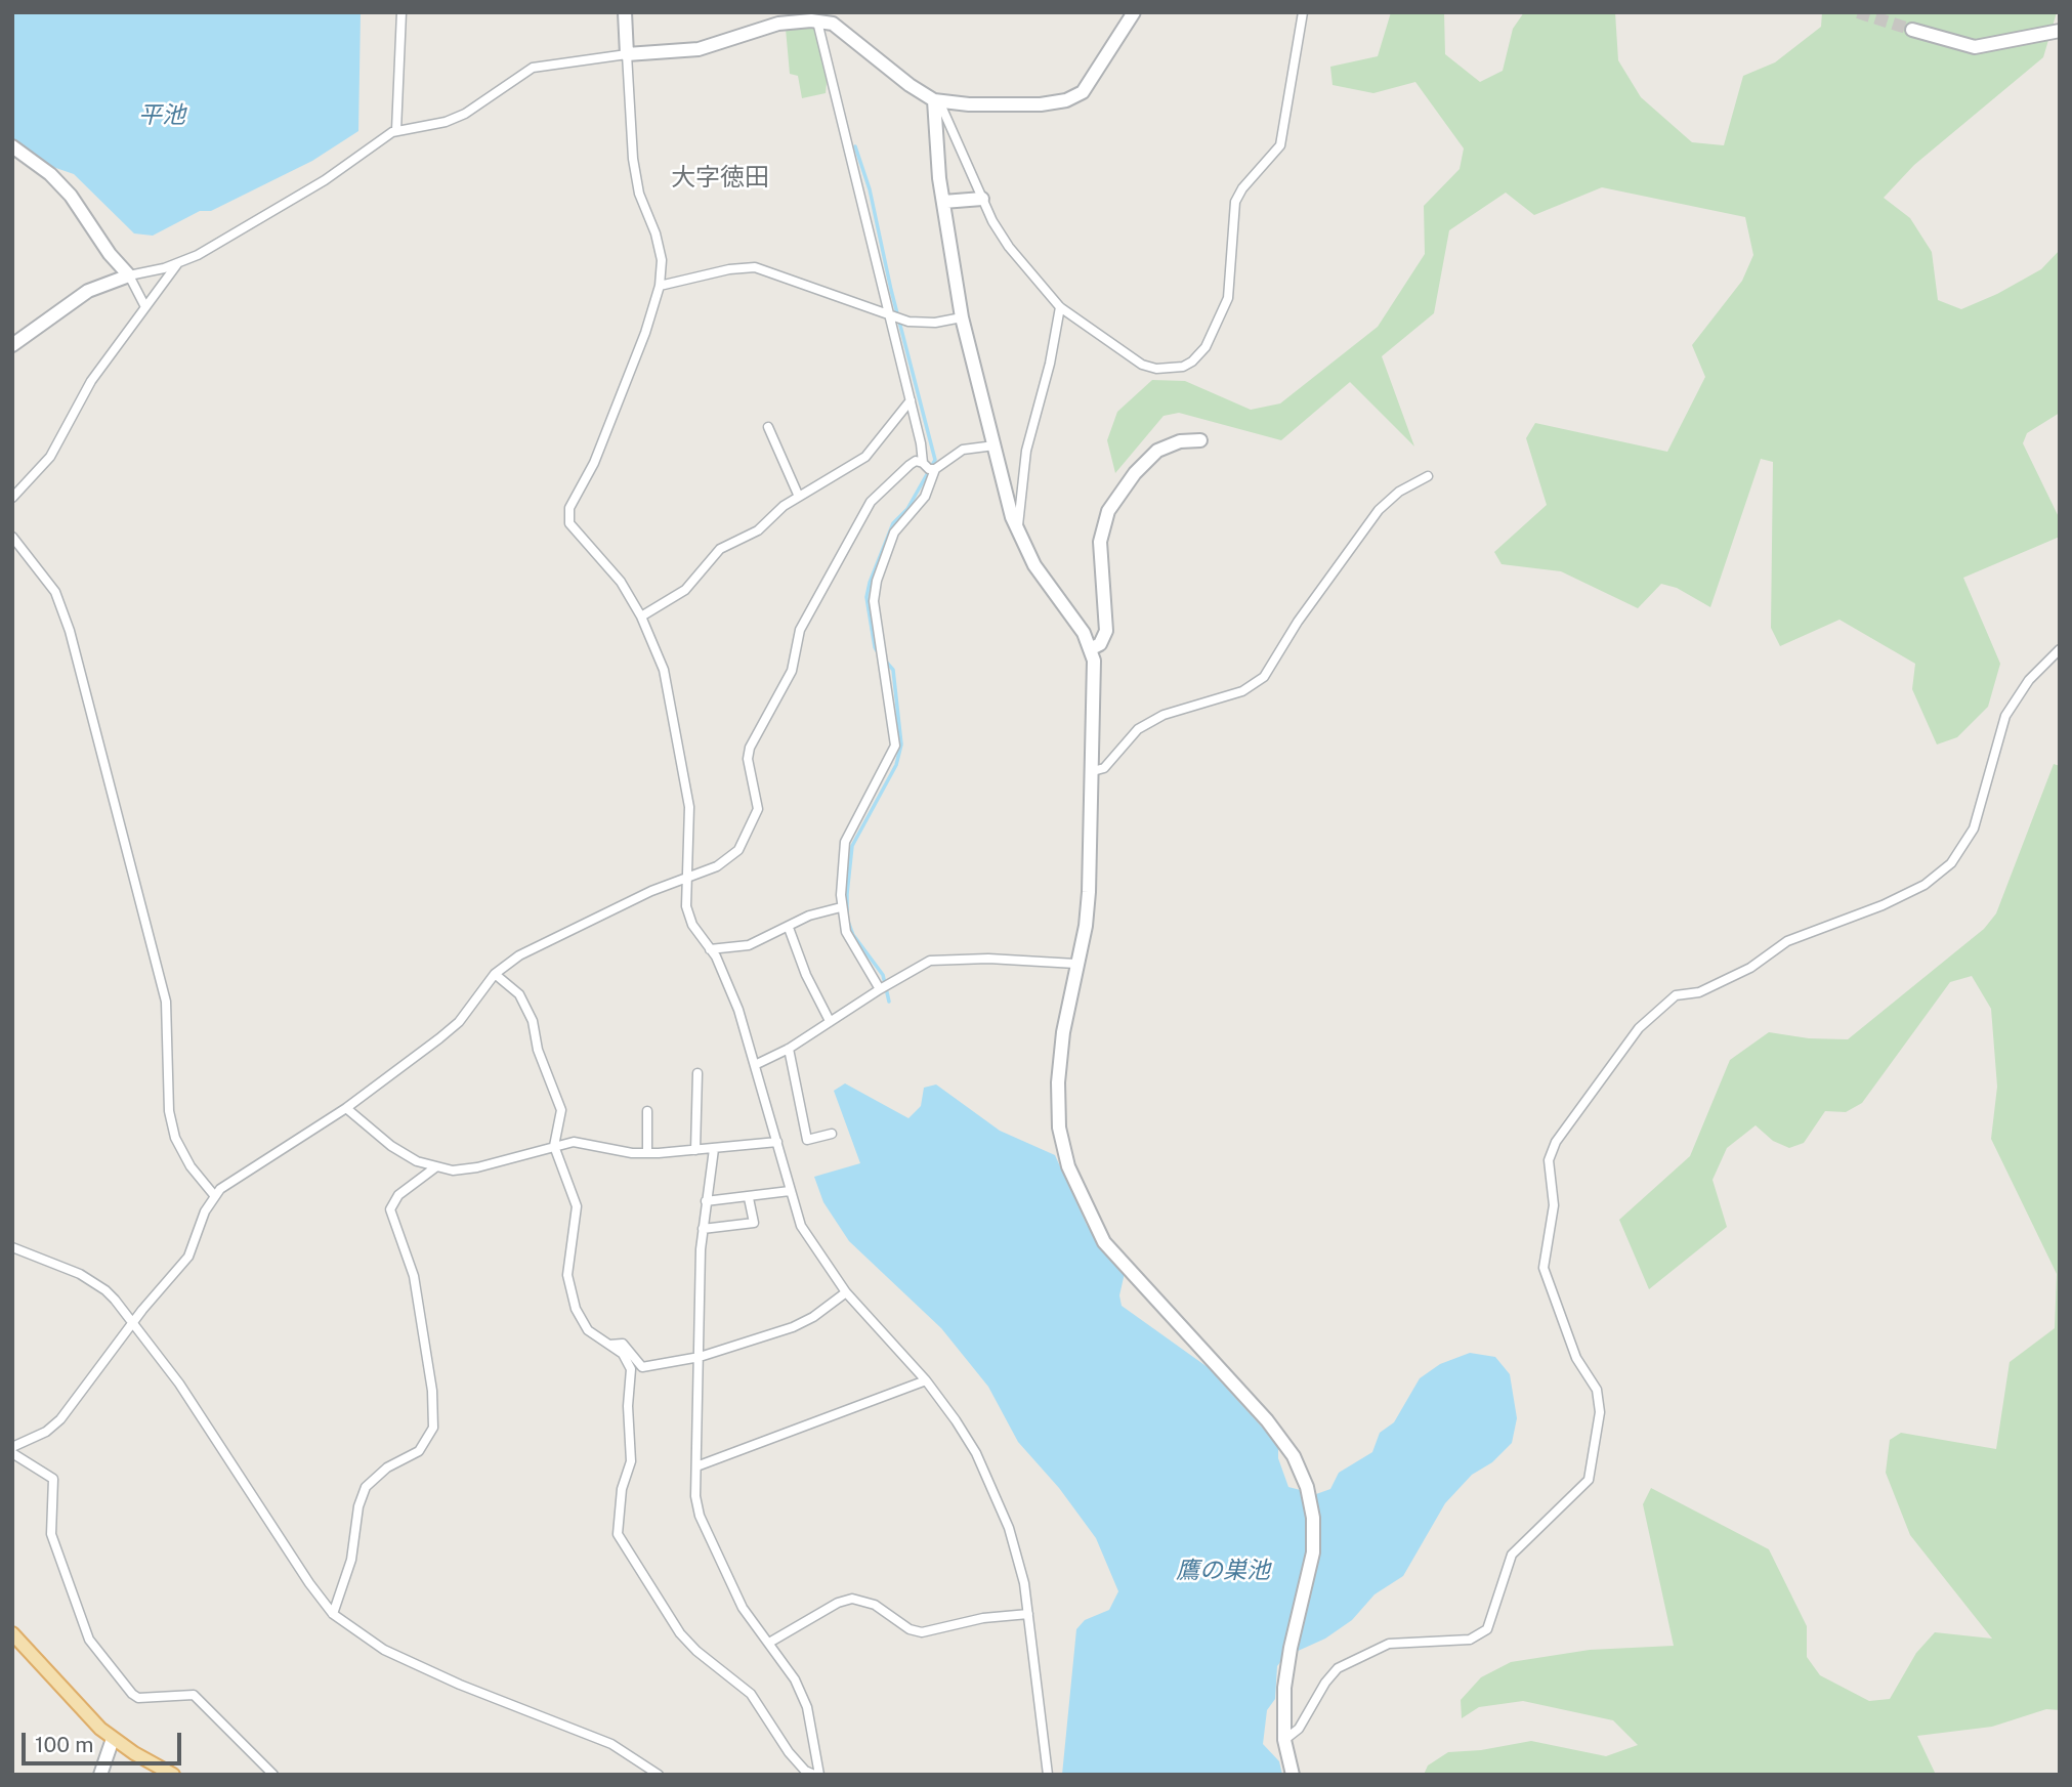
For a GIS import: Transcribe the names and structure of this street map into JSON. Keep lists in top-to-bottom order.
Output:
{
  "districts": ["大字徳田"],
  "water": ["平池", "鷹の巣池"],
  "scale_bar": "100 m"
}
